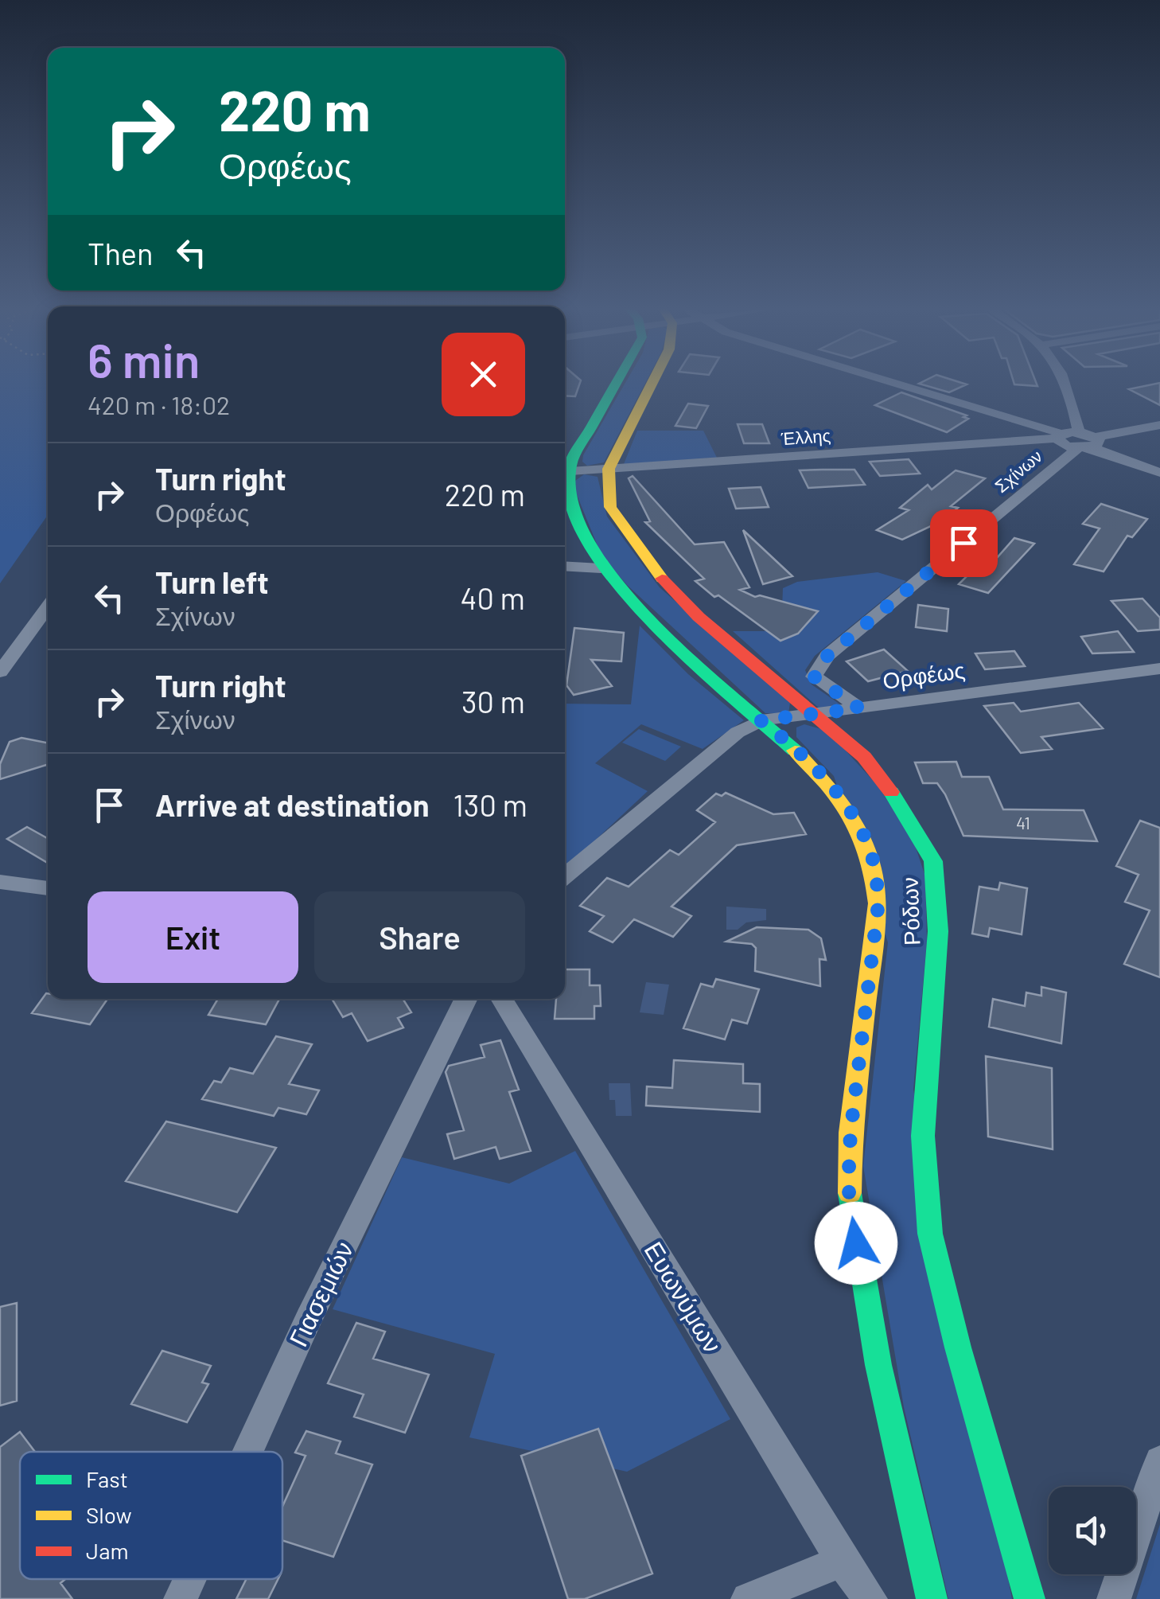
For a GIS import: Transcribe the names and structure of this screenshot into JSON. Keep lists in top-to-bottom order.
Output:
{
  "streets": {
    "street": [
      "Έλλης",
      "Σχίνων",
      "Ορφέως",
      "Ρόδων",
      "Γιασεμιών",
      "Ευωνύμων"
    ]
  },
  "crossings": [
    ["Έλλης", "Σχίνων"],
    ["Έλλης", "Ρόδων"],
    ["Σχίνων", "Ορφέως"],
    ["Ορφέως", "Ρόδων"]
  ],
  "house_numbers": ["41"],
  "legend": ["Fast", "Slow", "Jam"],
  "page": {
    "turn": ["220 m", "Ορφέως"],
    "then": "Then",
    "heading": ["6 min", "420 m · 18:02"],
    "list": [
      {
        "name": "Turn right",
        "note": "Ορφέως",
        "value": "220 m"
      },
      {
        "name": "Turn left",
        "note": "Σχίνων",
        "value": "40 m"
      },
      {
        "name": "Turn right",
        "note": "Σχίνων",
        "value": "30 m"
      },
      {
        "name": "Arrive at destination",
        "value": "130 m"
      }
    ],
    "buttons": ["Exit", "Share"]
  }
}
